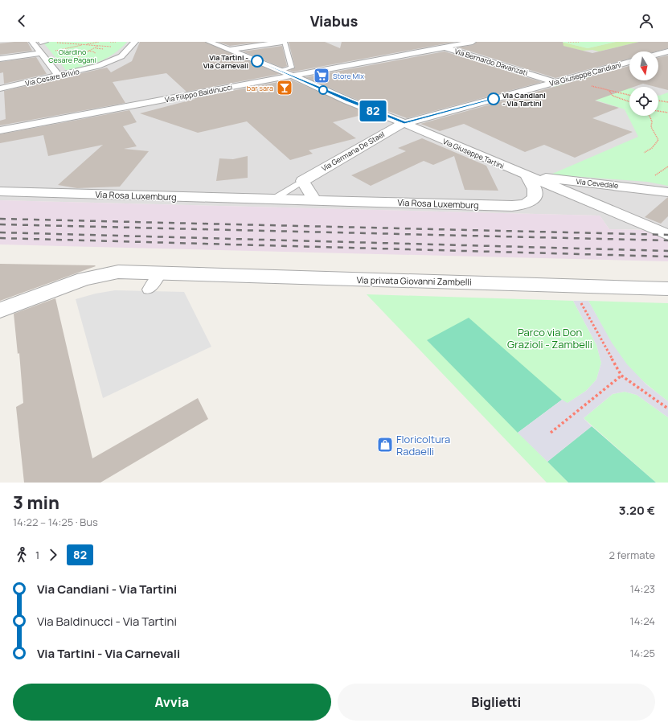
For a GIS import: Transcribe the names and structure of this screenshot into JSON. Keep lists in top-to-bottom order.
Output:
{
  "streets": {
    "street": [
      "Via Bernardo Davanzati",
      "Via Giuseppe Candiani",
      "Via Cesare Brivio",
      "Via Filippo Baldinucci",
      "Via Germana De Stael",
      "Via Giuseppe Tartini",
      "Via Cevedale",
      "Via Rosa Luxemburg",
      "Via privata Giovanni Zambelli"
    ]
  },
  "crossings": [
    ["Via Bernardo Davanzati", "Via Giuseppe Candiani"],
    ["Via Bernardo Davanzati", "Via Filippo Baldinucci"],
    ["Via Giuseppe Candiani", "Via Germana De Stael"],
    ["Via Giuseppe Candiani", "Via Giuseppe Tartini"],
    ["Via Filippo Baldinucci", "Via Giuseppe Tartini"],
    ["Via Germana De Stael", "Via Giuseppe Tartini"],
    ["Via Giuseppe Tartini", "Via Cevedale"],
    ["Via Giuseppe Tartini", "Via Rosa Luxemburg"],
    ["Via Cevedale", "Via Rosa Luxemburg"]
  ],
  "parks": ["Giardino Cesare Pagani", "Parco via Don Grazioli - Zambelli"],
  "places": {
    "other": ["Via Tartini - Via Carnevali", "Via Candiani - Via Tartini"],
    "supermarket": ["Store Mix"],
    "bar": ["bar sara"],
    "shop": ["Floricoltura Radaelli"]
  },
  "lines": ["bus line 82"],
  "north": "bottom",
  "page": {
    "header": "Viabus",
    "on_map": "82",
    "heading": ["3 min", "14:22 – 14:25 · Bus", "3.20 €"],
    "legs": ["1", "82", "2 fermate"],
    "list": [
      {
        "name": "Via Candiani - Via Tartini",
        "value": "14:23"
      },
      {
        "name": "Via Baldinucci - Via Tartini",
        "value": "14:24"
      },
      {
        "name": "Via Tartini - Via Carnevali",
        "value": "14:25"
      }
    ],
    "buttons": ["Avvia", "Biglietti"]
  }
}
